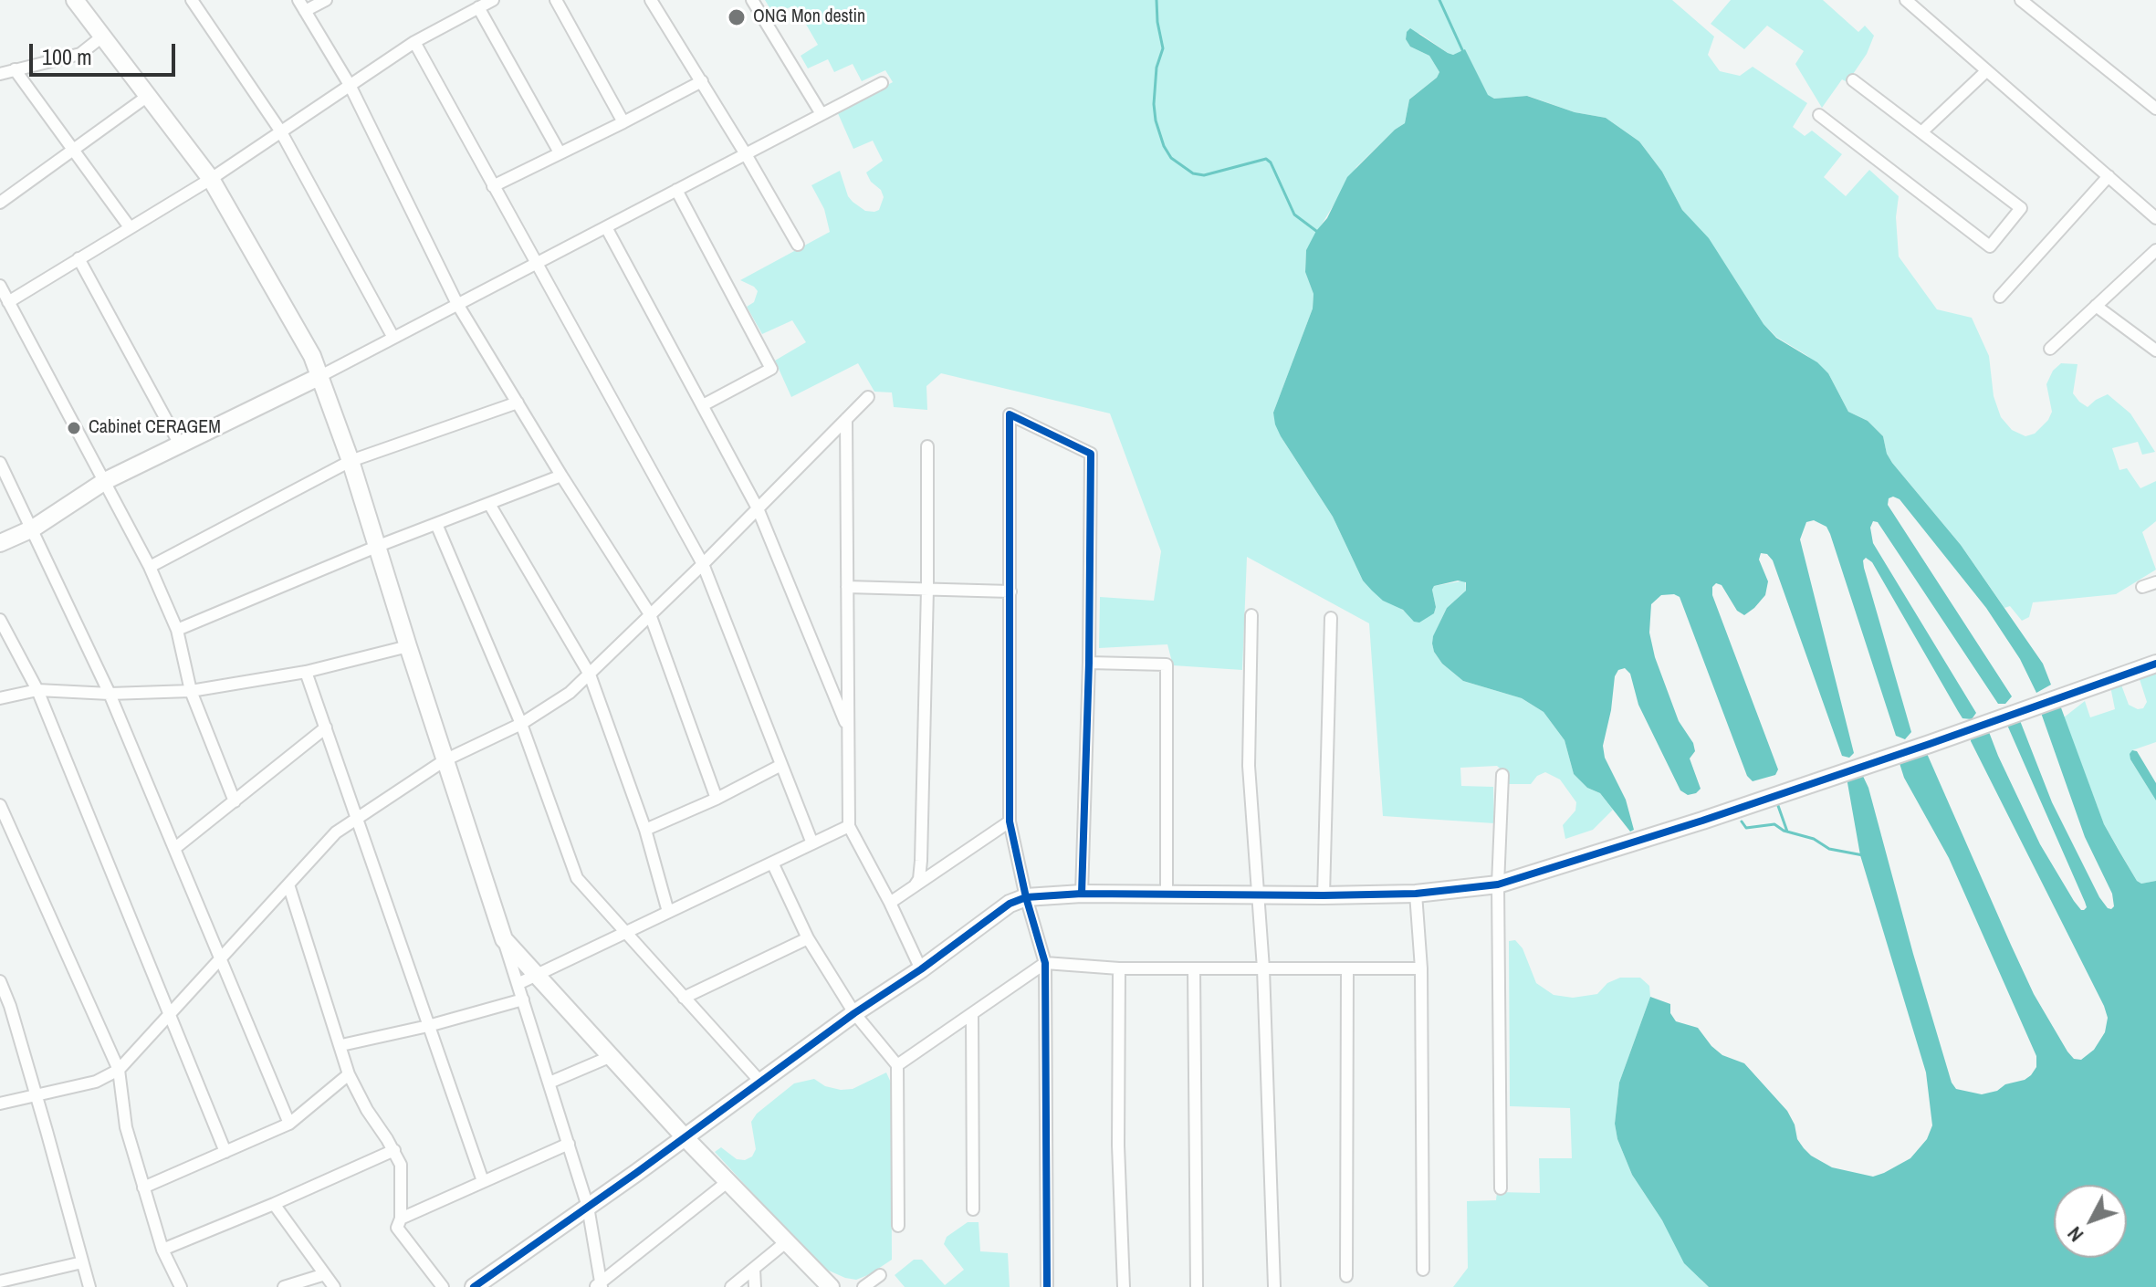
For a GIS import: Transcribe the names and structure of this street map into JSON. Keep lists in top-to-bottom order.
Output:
{
  "places": ["ONG Mon destin", "Cabinet CERAGEM"],
  "scale_bar": "100 m",
  "north": "bottom left"
}
